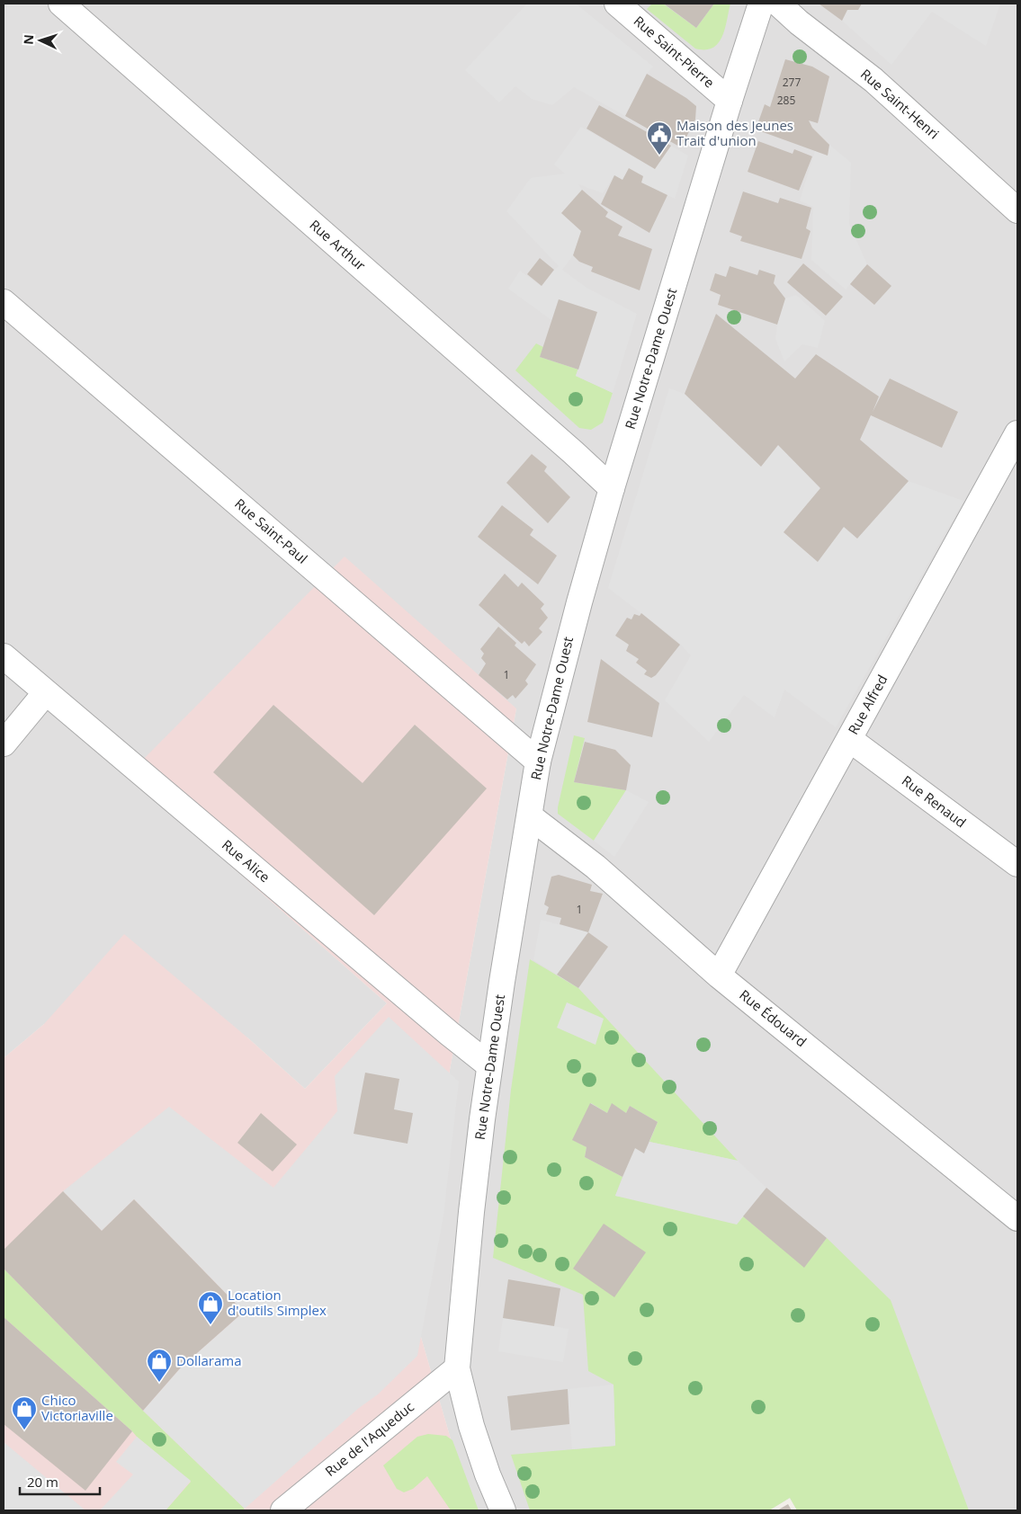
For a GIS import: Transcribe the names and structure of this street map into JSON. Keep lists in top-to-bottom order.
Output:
{
  "streets": {
    "street": [
      "Rue Saint-Pierre",
      "Rue Saint-Henri",
      "Rue Arthur",
      "Rue Notre-Dame Ouest",
      "Rue Saint-Paul",
      "Rue Alfred",
      "Rue Renaud",
      "Rue Alice",
      "Rue Édouard",
      "Rue de l'Aqueduc"
    ]
  },
  "crossings": [
    ["Rue Saint-Pierre", "Rue Notre-Dame Ouest"],
    ["Rue Arthur", "Rue Notre-Dame Ouest"],
    ["Rue Notre-Dame Ouest", "Rue Saint-Paul"],
    ["Rue Notre-Dame Ouest", "Rue Alice"],
    ["Rue Notre-Dame Ouest", "Rue Édouard"],
    ["Rue Notre-Dame Ouest", "Rue de l'Aqueduc"],
    ["Rue Alfred", "Rue Renaud"],
    ["Rue Alfred", "Rue Édouard"]
  ],
  "places": {
    "public building": ["Maison des Jeunes Trait d'union"],
    "shop": ["Location d'outils Simplex", "Dollarama", "Chico Victoriaville"]
  },
  "house_numbers": [
    "277",
    "285",
    "1",
    "1"
  ],
  "scale_bar": "20 m",
  "north": "left"
}
